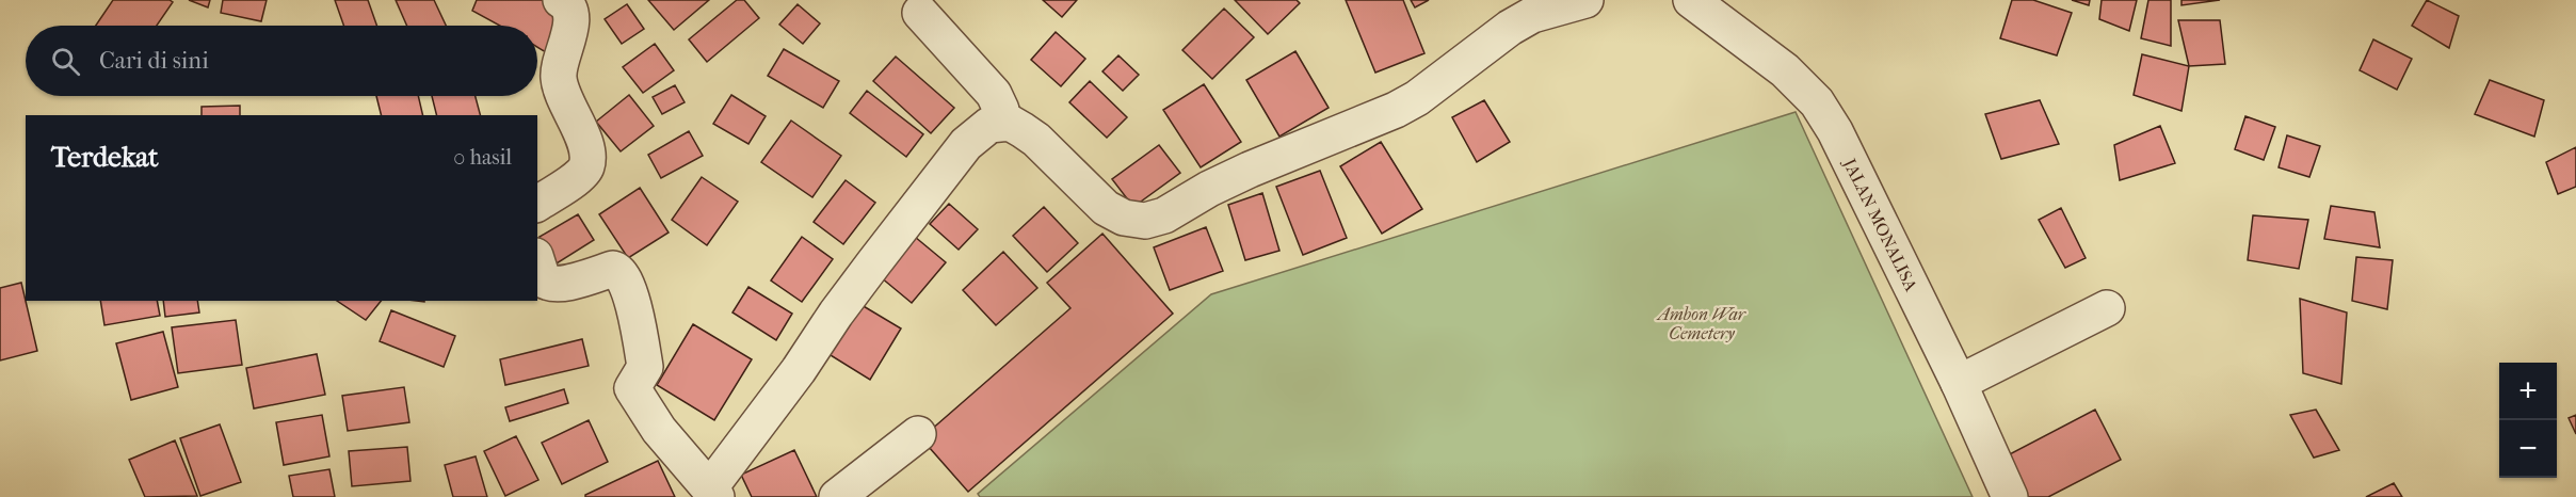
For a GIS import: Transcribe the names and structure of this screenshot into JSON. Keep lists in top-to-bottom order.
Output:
{
  "streets": {
    "street": ["JALAN MONALISA"]
  },
  "parks": ["Ambon War Cemetery"],
  "page": {
    "search": "Cari di sini",
    "heading": ["Terdekat", "0 hasil"],
    "map_buttons": ["+", "−"]
  }
}
